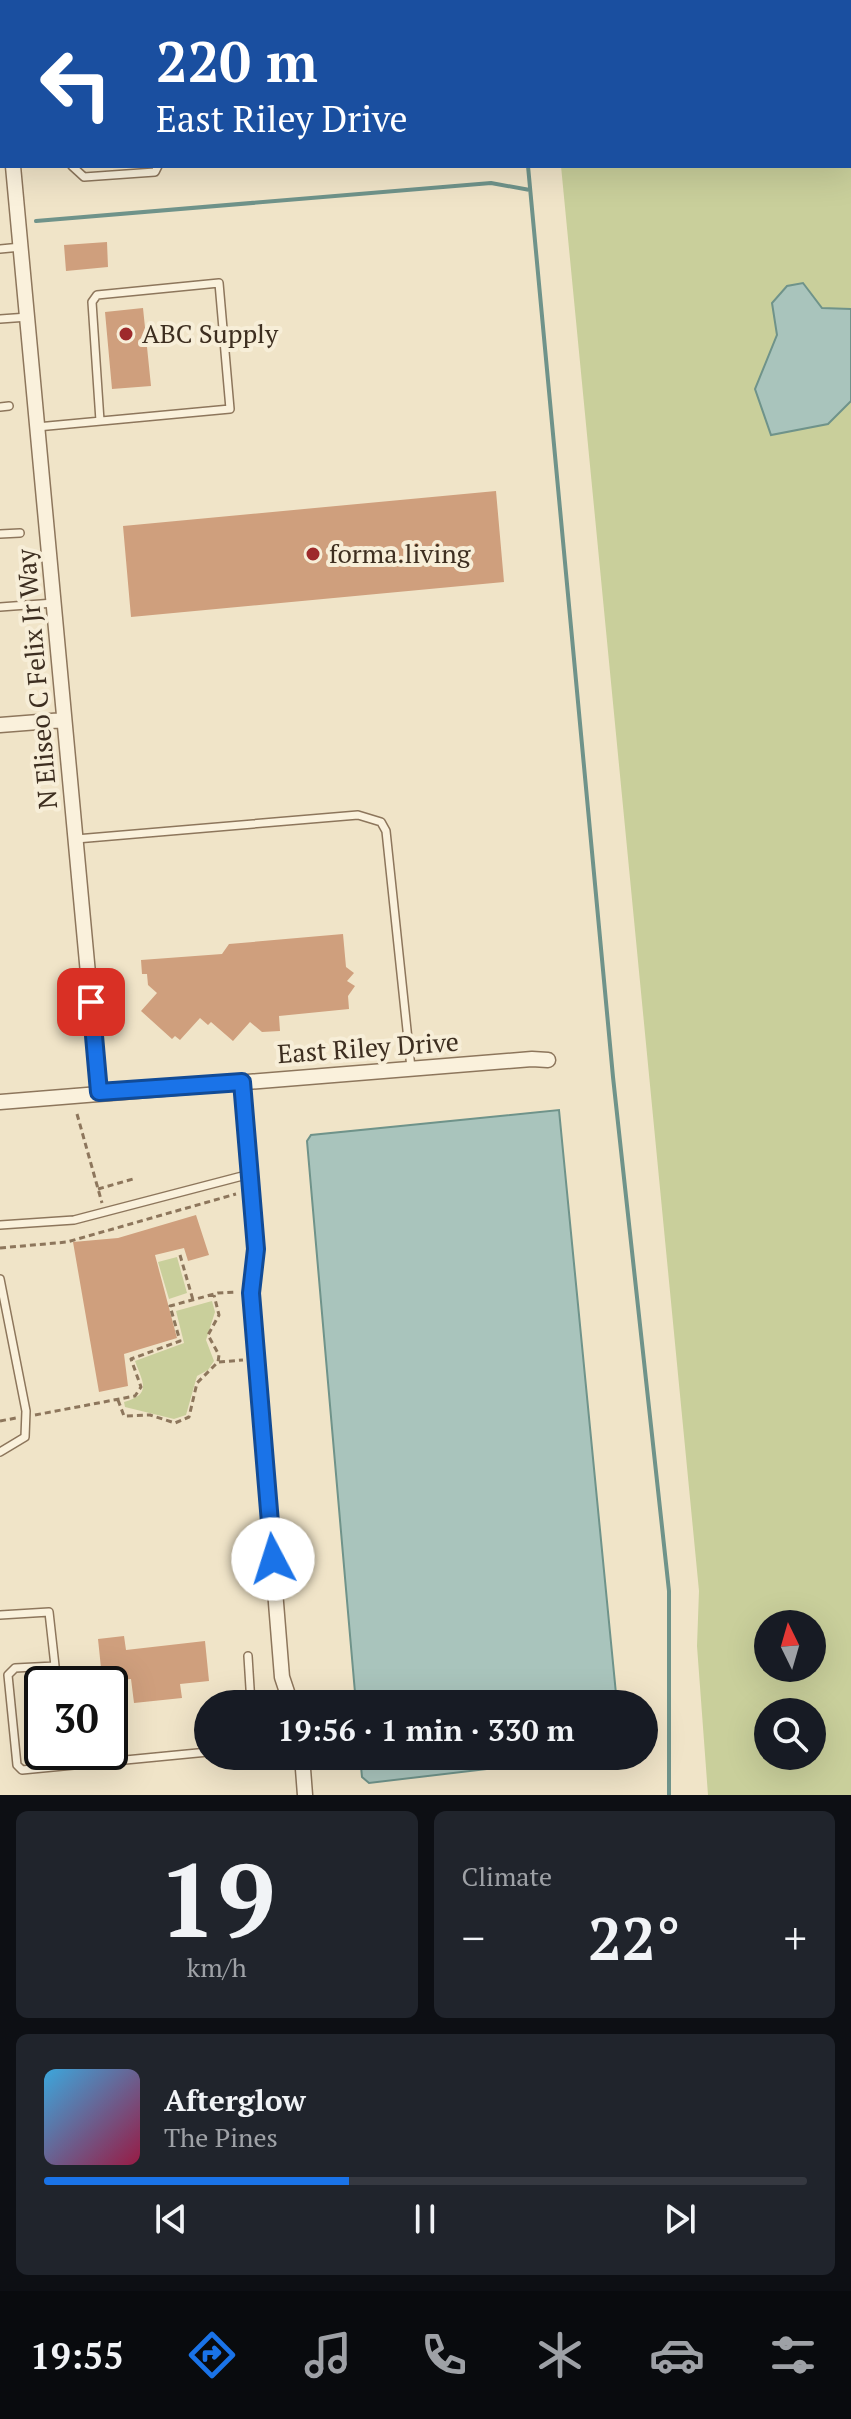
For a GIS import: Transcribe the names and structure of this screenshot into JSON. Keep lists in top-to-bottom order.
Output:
{
  "streets": {
    "street": ["N Eliseo C Felix Jr Way", "East Riley Drive"]
  },
  "crossings": [
    ["N Eliseo C Felix Jr Way", "East Riley Drive"]
  ],
  "places": ["ABC Supply", "forma.living"],
  "north": "top",
  "page": {
    "turn": ["220 m", "East Riley Drive"],
    "limit": "30",
    "trip": "19:56 · 1 min · 330 m",
    "tile": [
      ["19", "km/h"],
      "Climate"
    ],
    "heat": ["−", "22°", "+"],
    "song": ["Afterglow", "The Pines"],
    "tabs": "19:55"
  }
}
